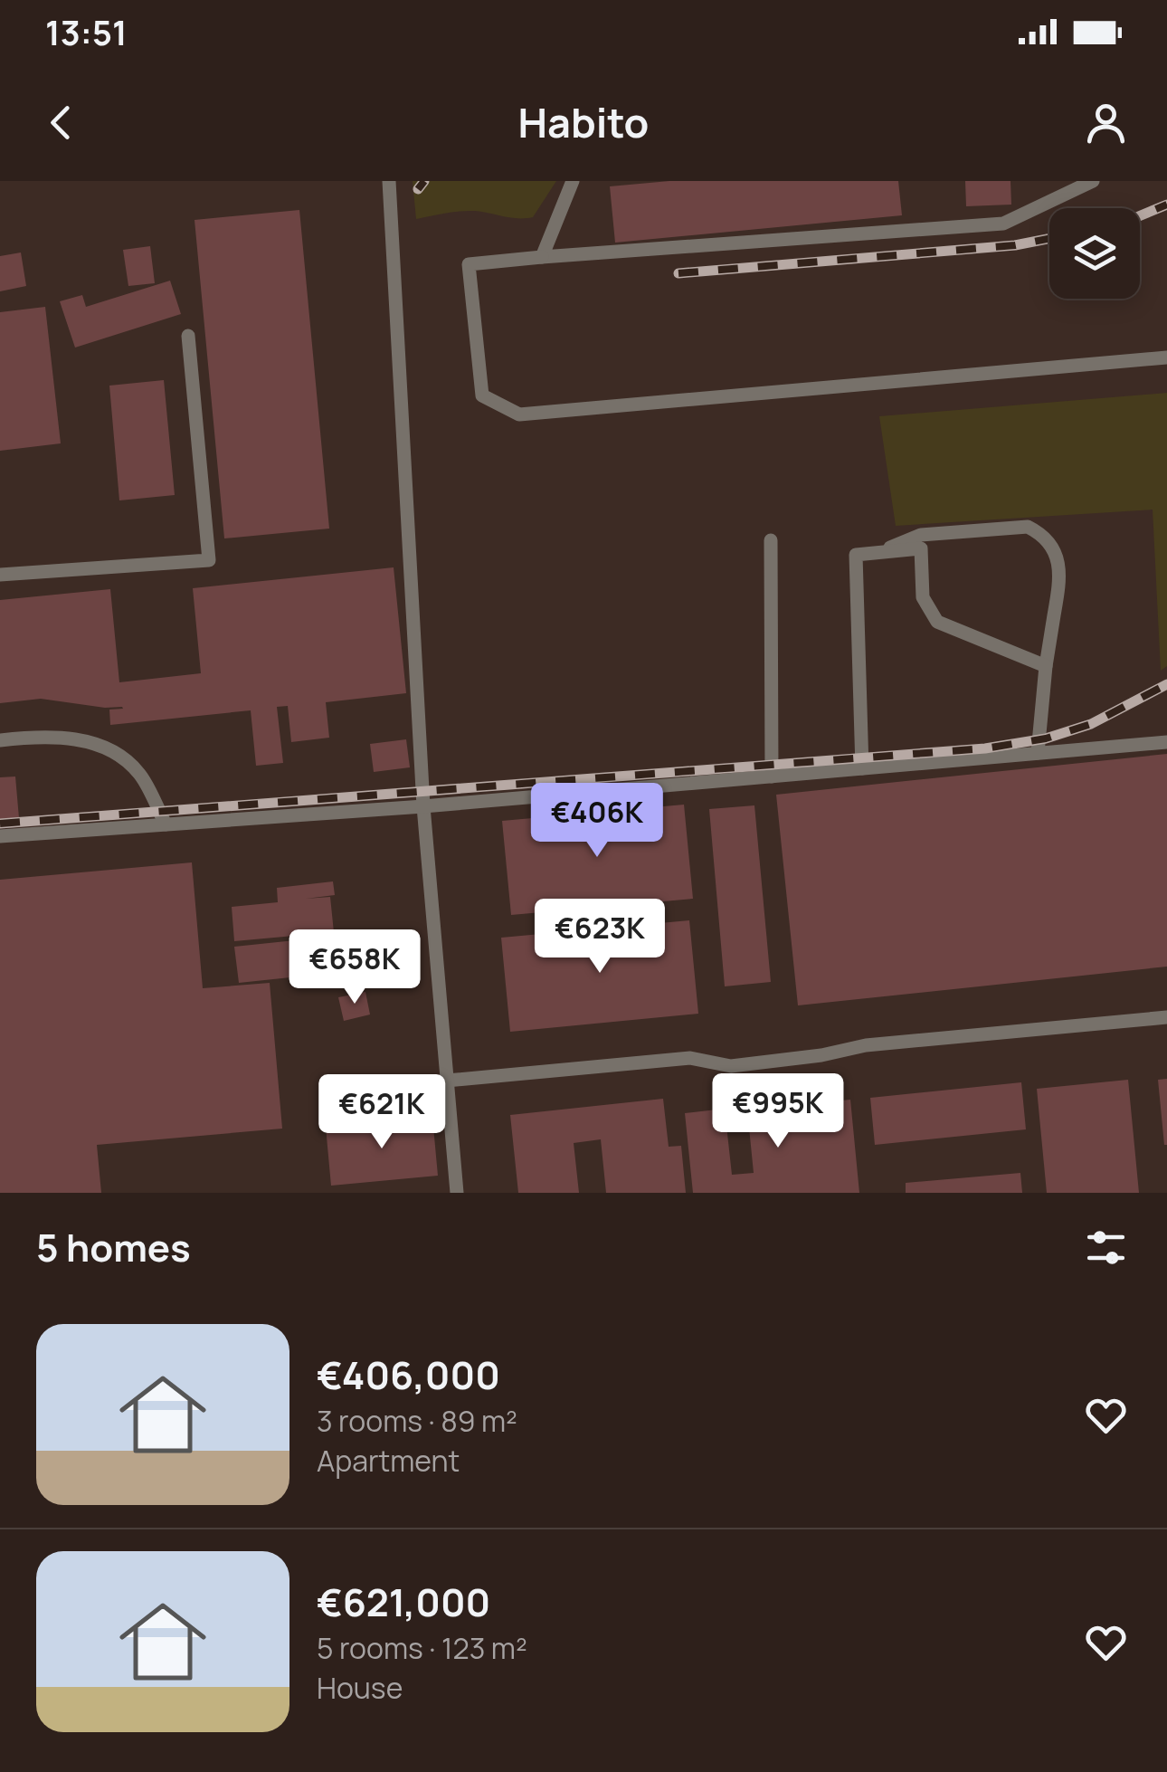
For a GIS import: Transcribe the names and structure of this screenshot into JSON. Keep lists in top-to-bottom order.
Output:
{
  "page": {
    "status": "13:51",
    "header": "Habito",
    "price": [
      "€406K",
      "€623K",
      "€658K",
      "€995K",
      "€621K"
    ],
    "heading": "5 homes",
    "list": [
      {
        "name": "€406,000",
        "note": "3 rooms · 89 m² · Apartment"
      },
      {
        "name": "€621,000",
        "note": "5 rooms · 123 m² · House"
      }
    ]
  }
}
